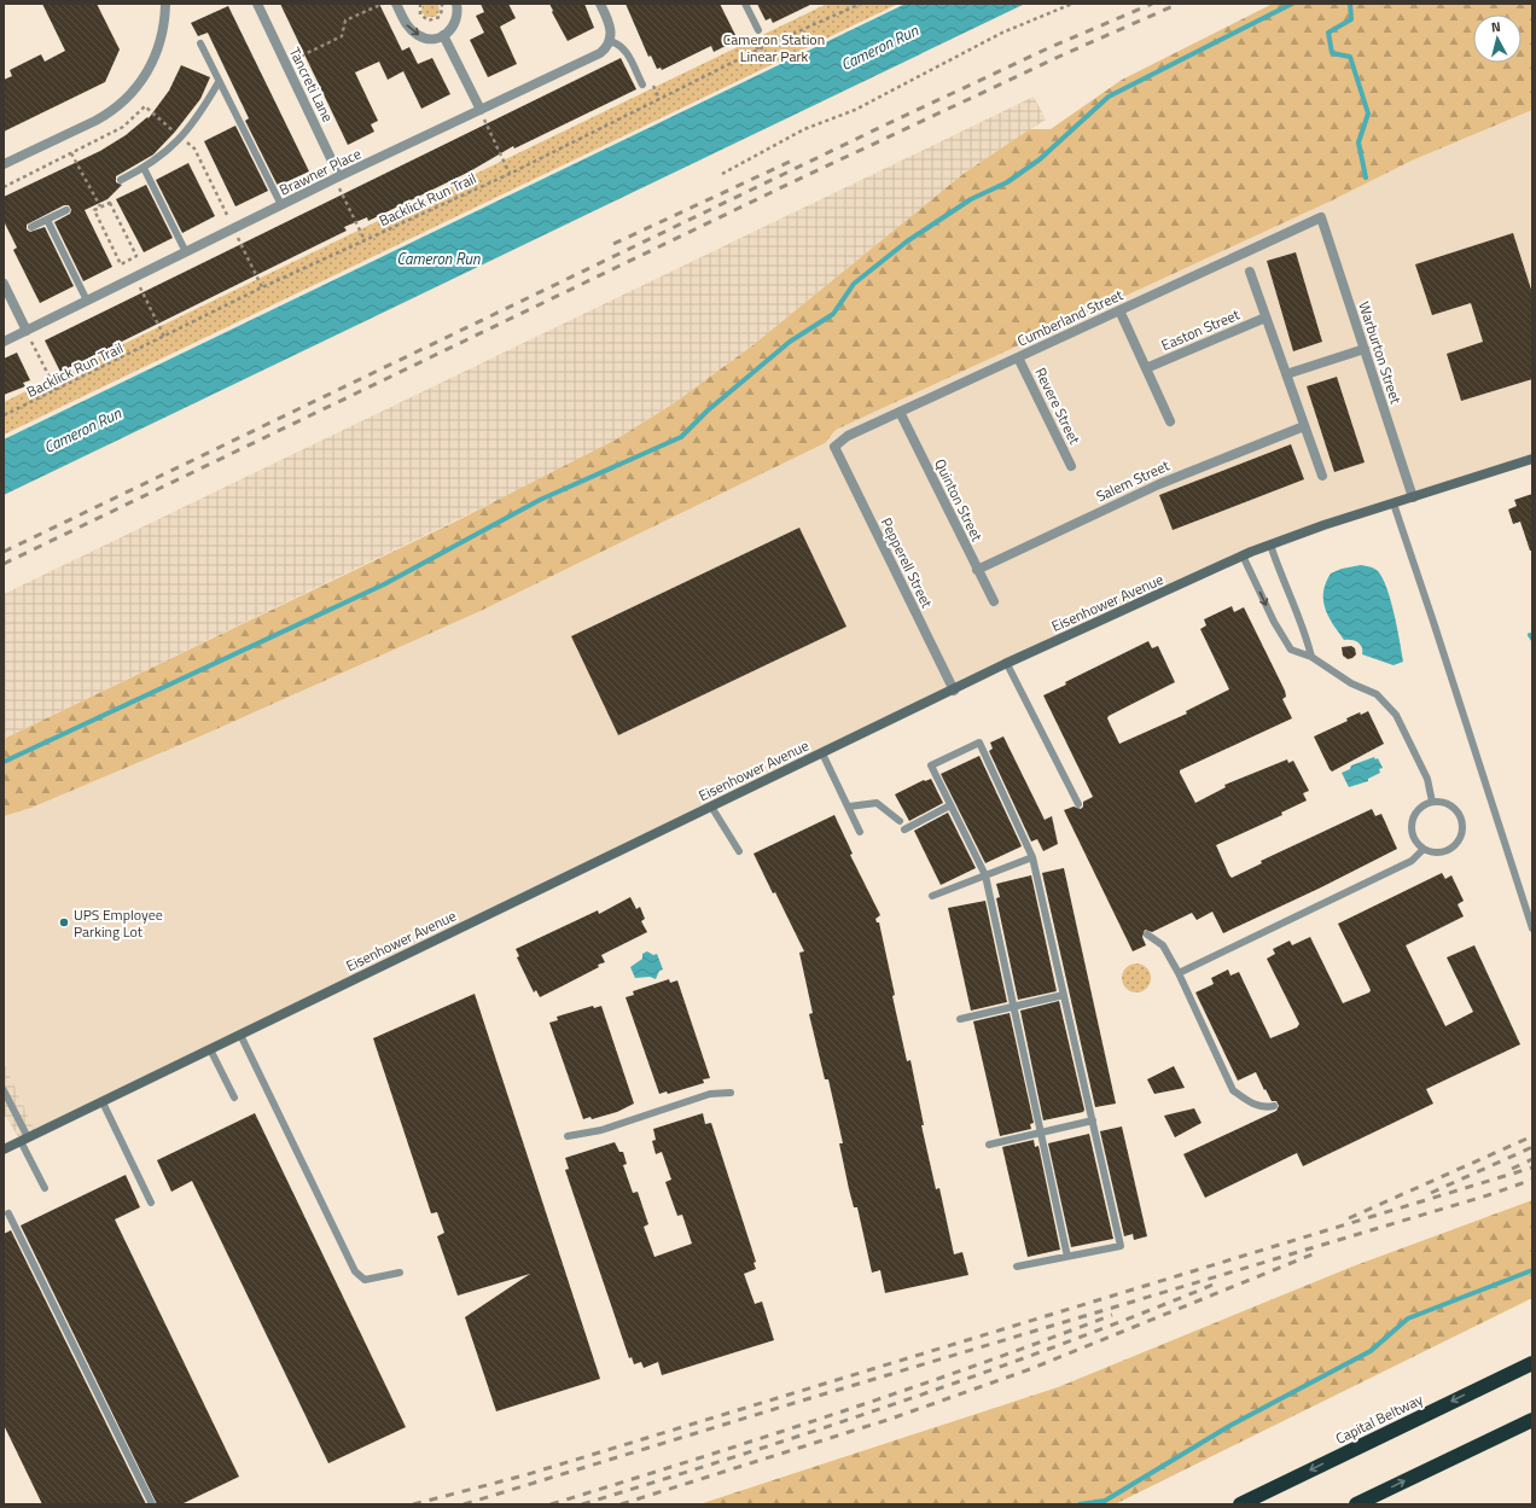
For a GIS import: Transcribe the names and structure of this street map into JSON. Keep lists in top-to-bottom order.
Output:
{
  "streets": {
    "highway": ["Capital Beltway"],
    "main road": ["Eisenhower Avenue"],
    "street": [
      "Tancreti Lane",
      "Brawner Place",
      "Cumberland Street",
      "Easton Street",
      "Warburton Street",
      "Revere Street",
      "Salem Street",
      "Quinton Street",
      "Pepperell Street"
    ],
    "path": ["Backlick Run Trail"]
  },
  "crossings": [
    ["Tancreti Lane", "Brawner Place"],
    ["Cumberland Street", "Warburton Street"],
    ["Cumberland Street", "Revere Street"],
    ["Cumberland Street", "Quinton Street"],
    ["Cumberland Street", "Pepperell Street"],
    ["Warburton Street", "Eisenhower Avenue"],
    ["Salem Street", "Quinton Street"],
    ["Pepperell Street", "Eisenhower Avenue"]
  ],
  "water": ["Cameron Run"],
  "parks": ["Cameron Station Linear Park"],
  "places": ["UPS Employee Parking Lot"],
  "north": "top"
}
